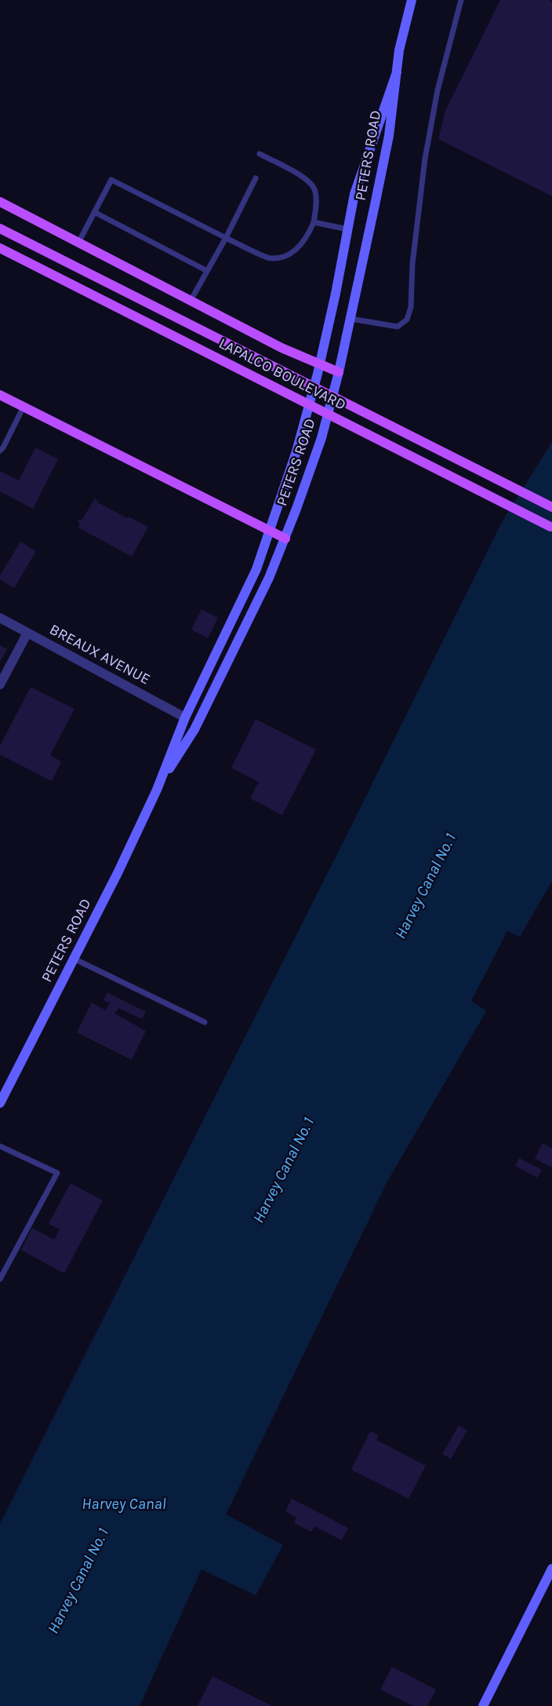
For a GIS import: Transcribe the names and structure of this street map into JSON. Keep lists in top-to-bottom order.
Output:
{
  "streets": {
    "main road": ["PETERS ROAD", "LAPALCO BOULEVARD"],
    "street": ["BREAUX AVENUE"]
  },
  "crossings": [
    ["PETERS ROAD", "BREAUX AVENUE"]
  ],
  "water": ["Harvey Canal No. 1", "Harvey Canal"]
}
